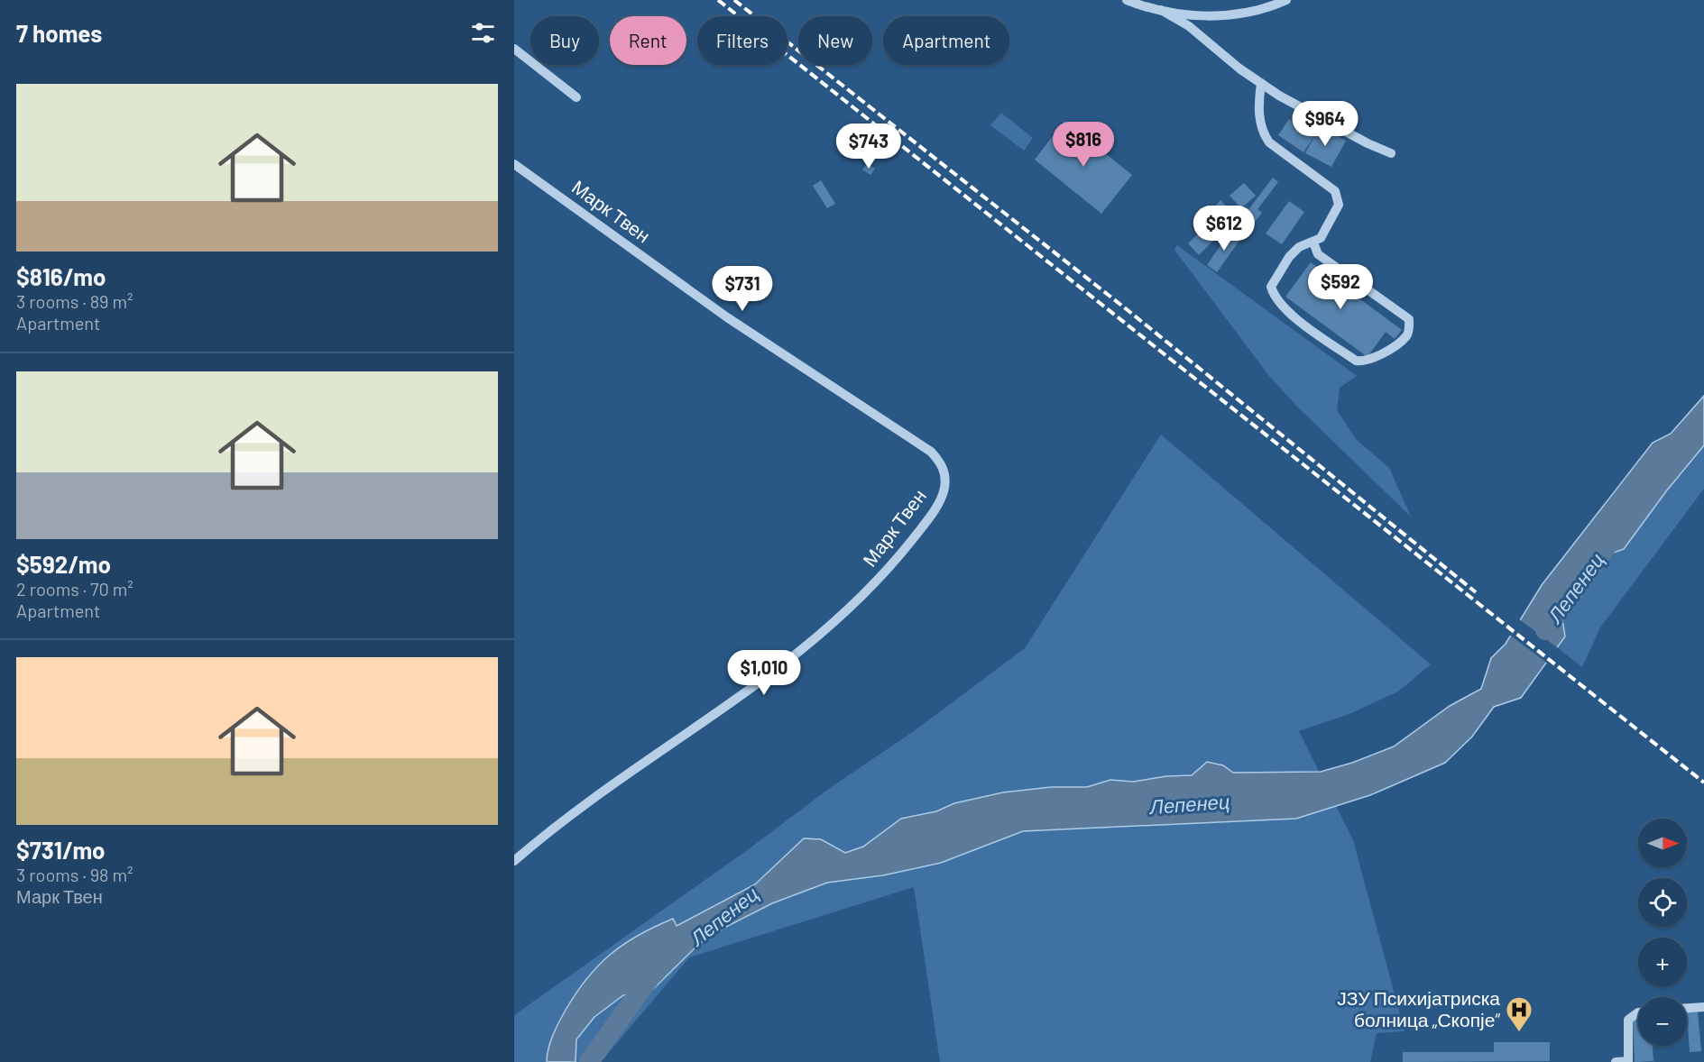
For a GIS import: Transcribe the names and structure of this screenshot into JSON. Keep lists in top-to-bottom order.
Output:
{
  "streets": {
    "street": ["Марк Твен"]
  },
  "water": ["Лепенец"],
  "places": {
    "hospital": ["ЈЗУ Психијатриска болница „Скопје“"]
  },
  "north": "right",
  "page": {
    "heading": "7 homes",
    "chip": [
      "Buy",
      "Rent",
      "Filters",
      "New",
      "Apartment"
    ],
    "list": [
      {
        "name": "$816/mo",
        "note": "3 rooms · 89 m² · Apartment"
      },
      {
        "name": "$592/mo",
        "note": "2 rooms · 70 m² · Apartment"
      },
      {
        "name": "$731/mo",
        "note": "3 rooms · 98 m² · Марк Твен"
      }
    ],
    "price": [
      "$964",
      "$816",
      "$743",
      "$612",
      "$592",
      "$731",
      "$1,010"
    ],
    "map_buttons": ["+", "−"]
  }
}
